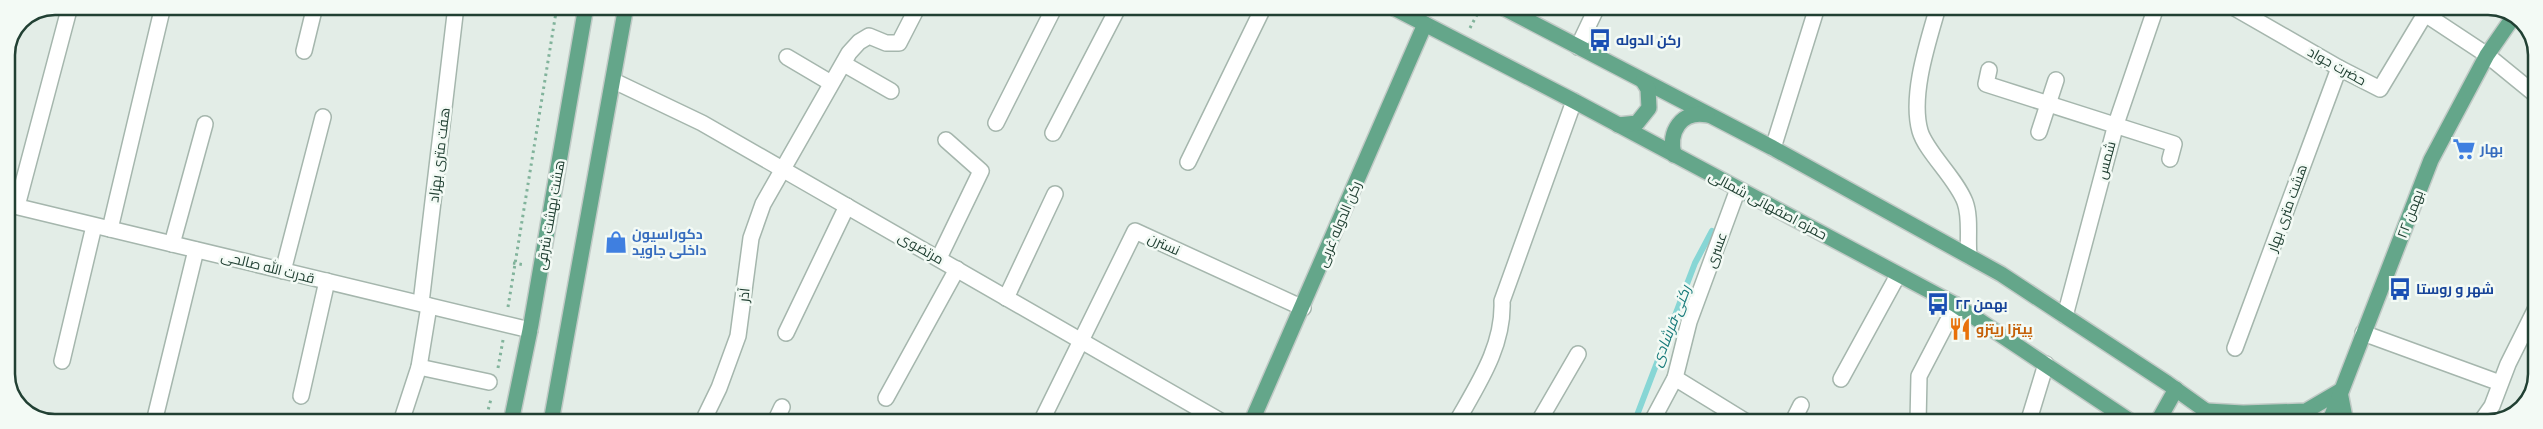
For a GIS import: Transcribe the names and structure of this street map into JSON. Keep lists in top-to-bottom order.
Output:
{
  "streets": {
    "main road": [
      "حمزه اصفهانی شمالی",
      "۲۲ بهمن",
      "هشت بهشت شرقی",
      "رکن الدوله غربی"
    ],
    "street": [
      "حضرت جواد",
      "هفت متری بهزاد",
      "شمس",
      "هشت متری بهار",
      "نسترن",
      "مرتضوی",
      "عسری",
      "قدرت الله صالحی",
      "آذر"
    ]
  },
  "crossings": [
    ["حضرت جواد", "هشت متری بهار"],
    ["حضرت جواد", "۲۲ بهمن"],
    ["هفت متری بهزاد", "قدرت الله صالحی"],
    ["حمزه اصفهانی شمالی", "رکن الدوله غربی"],
    ["حمزه اصفهانی شمالی", "عسری"],
    ["هشت بهشت شرقی", "قدرت الله صالحی"],
    ["رکن الدوله غربی", "نسترن"],
    ["نسترن", "مرتضوی"],
    ["مرتضوی", "آذر"]
  ],
  "water": ["رکنی-فرشادی"],
  "places": {
    "bus stop": ["رکن الدوله", "شهر و روستا", "۲۲ بهمن"],
    "supermarket": ["بهار"],
    "shop": ["دکوراسیون داخلی جاوید"],
    "restaurant": ["پیتزا ریتزو"]
  }
}
